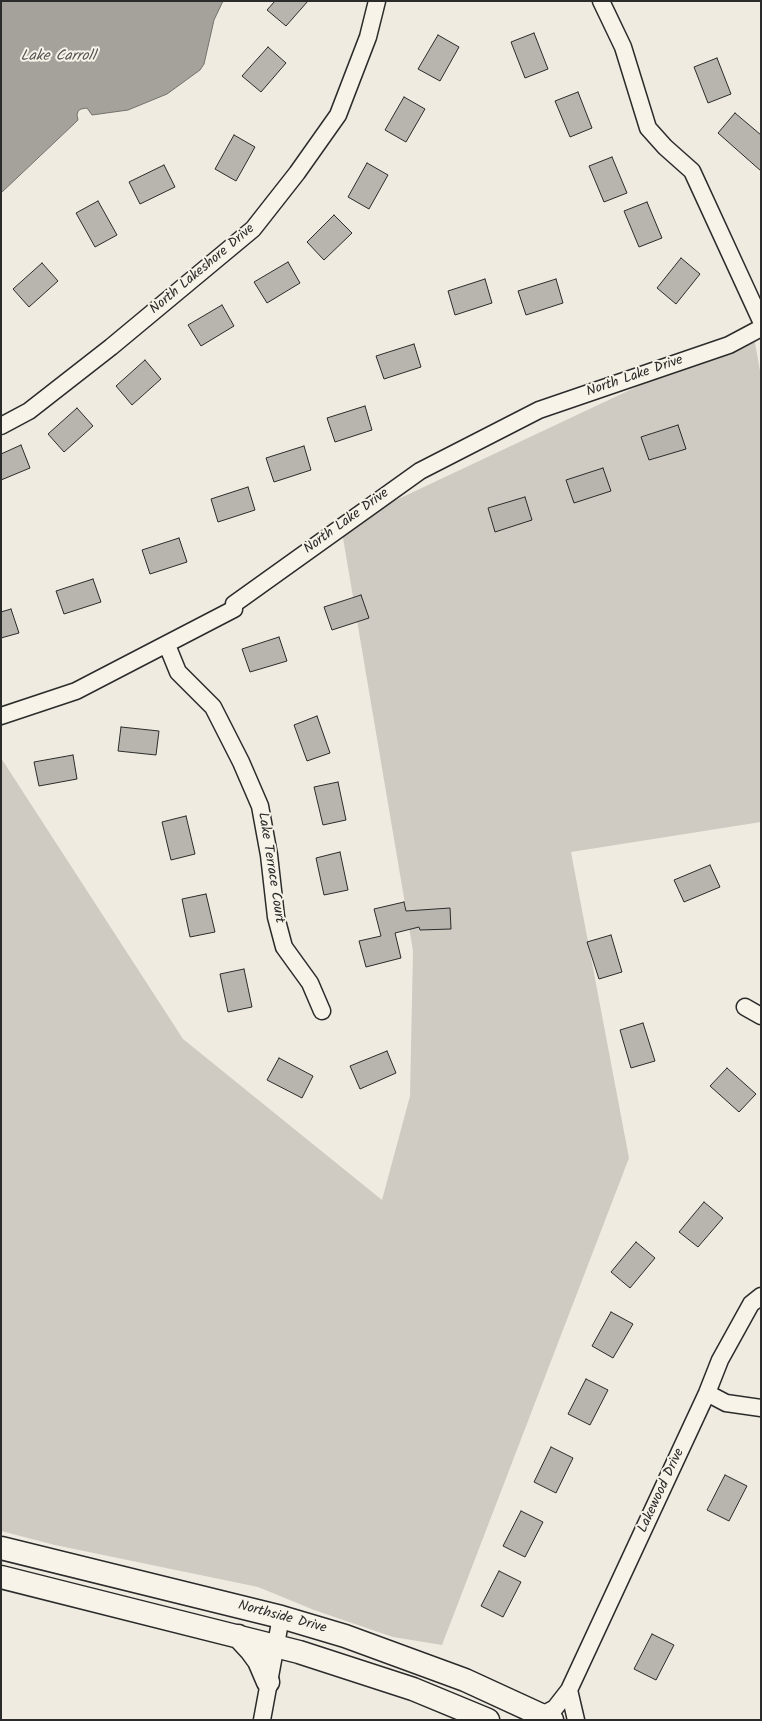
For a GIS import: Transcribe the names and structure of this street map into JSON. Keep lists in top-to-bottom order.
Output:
{
  "streets": {
    "highway": ["Northside Drive"],
    "street": [
      "North Lakeshore Drive",
      "North Lake Drive",
      "Lake Terrace Court",
      "Lakewood Drive"
    ]
  },
  "crossings": [
    ["North Lake Drive", "Lake Terrace Court"],
    ["Lakewood Drive", "Northside Drive"]
  ],
  "water": ["Lake Carroll"]
}
